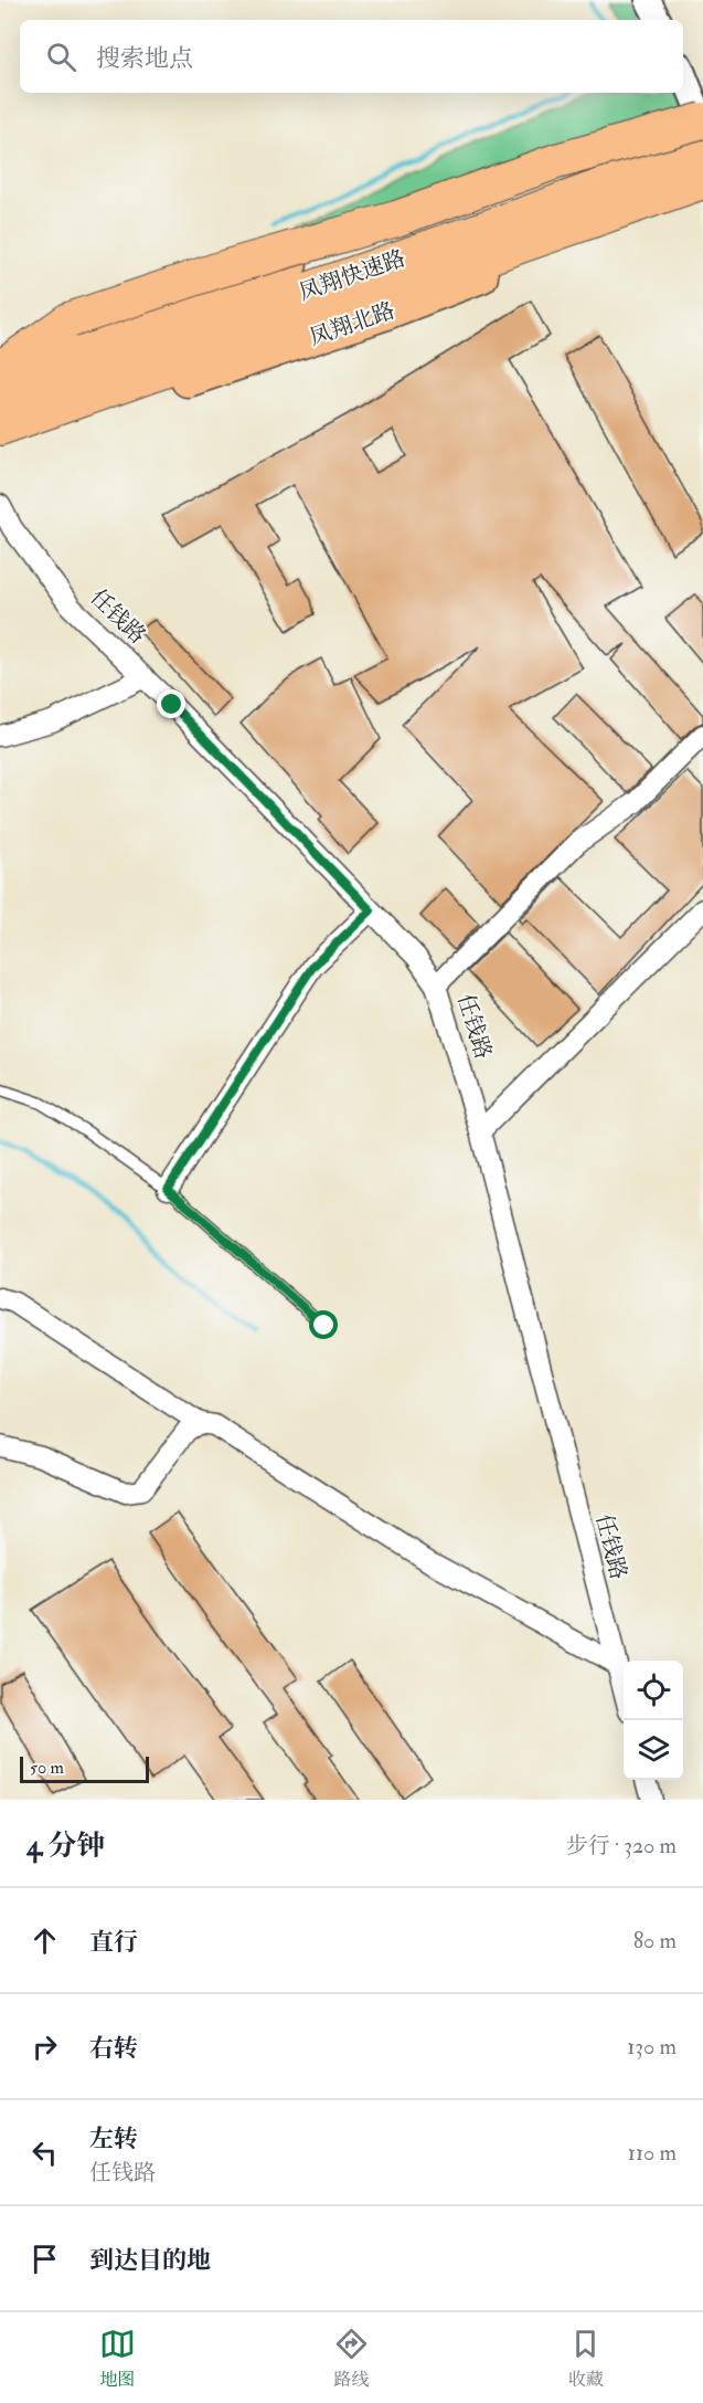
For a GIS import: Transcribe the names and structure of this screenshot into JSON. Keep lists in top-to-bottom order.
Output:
{
  "streets": {
    "highway": ["凤翔快速路"],
    "main road": ["凤翔北路"],
    "street": ["任钱路"]
  },
  "scale_bar": "50 m",
  "page": {
    "search": "搜索地点",
    "scale": "50 m",
    "heading": ["4 分钟", "步行 · 320 m"],
    "list": [
      ["直行", "80 m"],
      ["右转", "130 m"],
      ["左转", "任钱路", "110 m"],
      "到达目的地"
    ],
    "nav": ["地图", "路线", "收藏"]
  }
}
